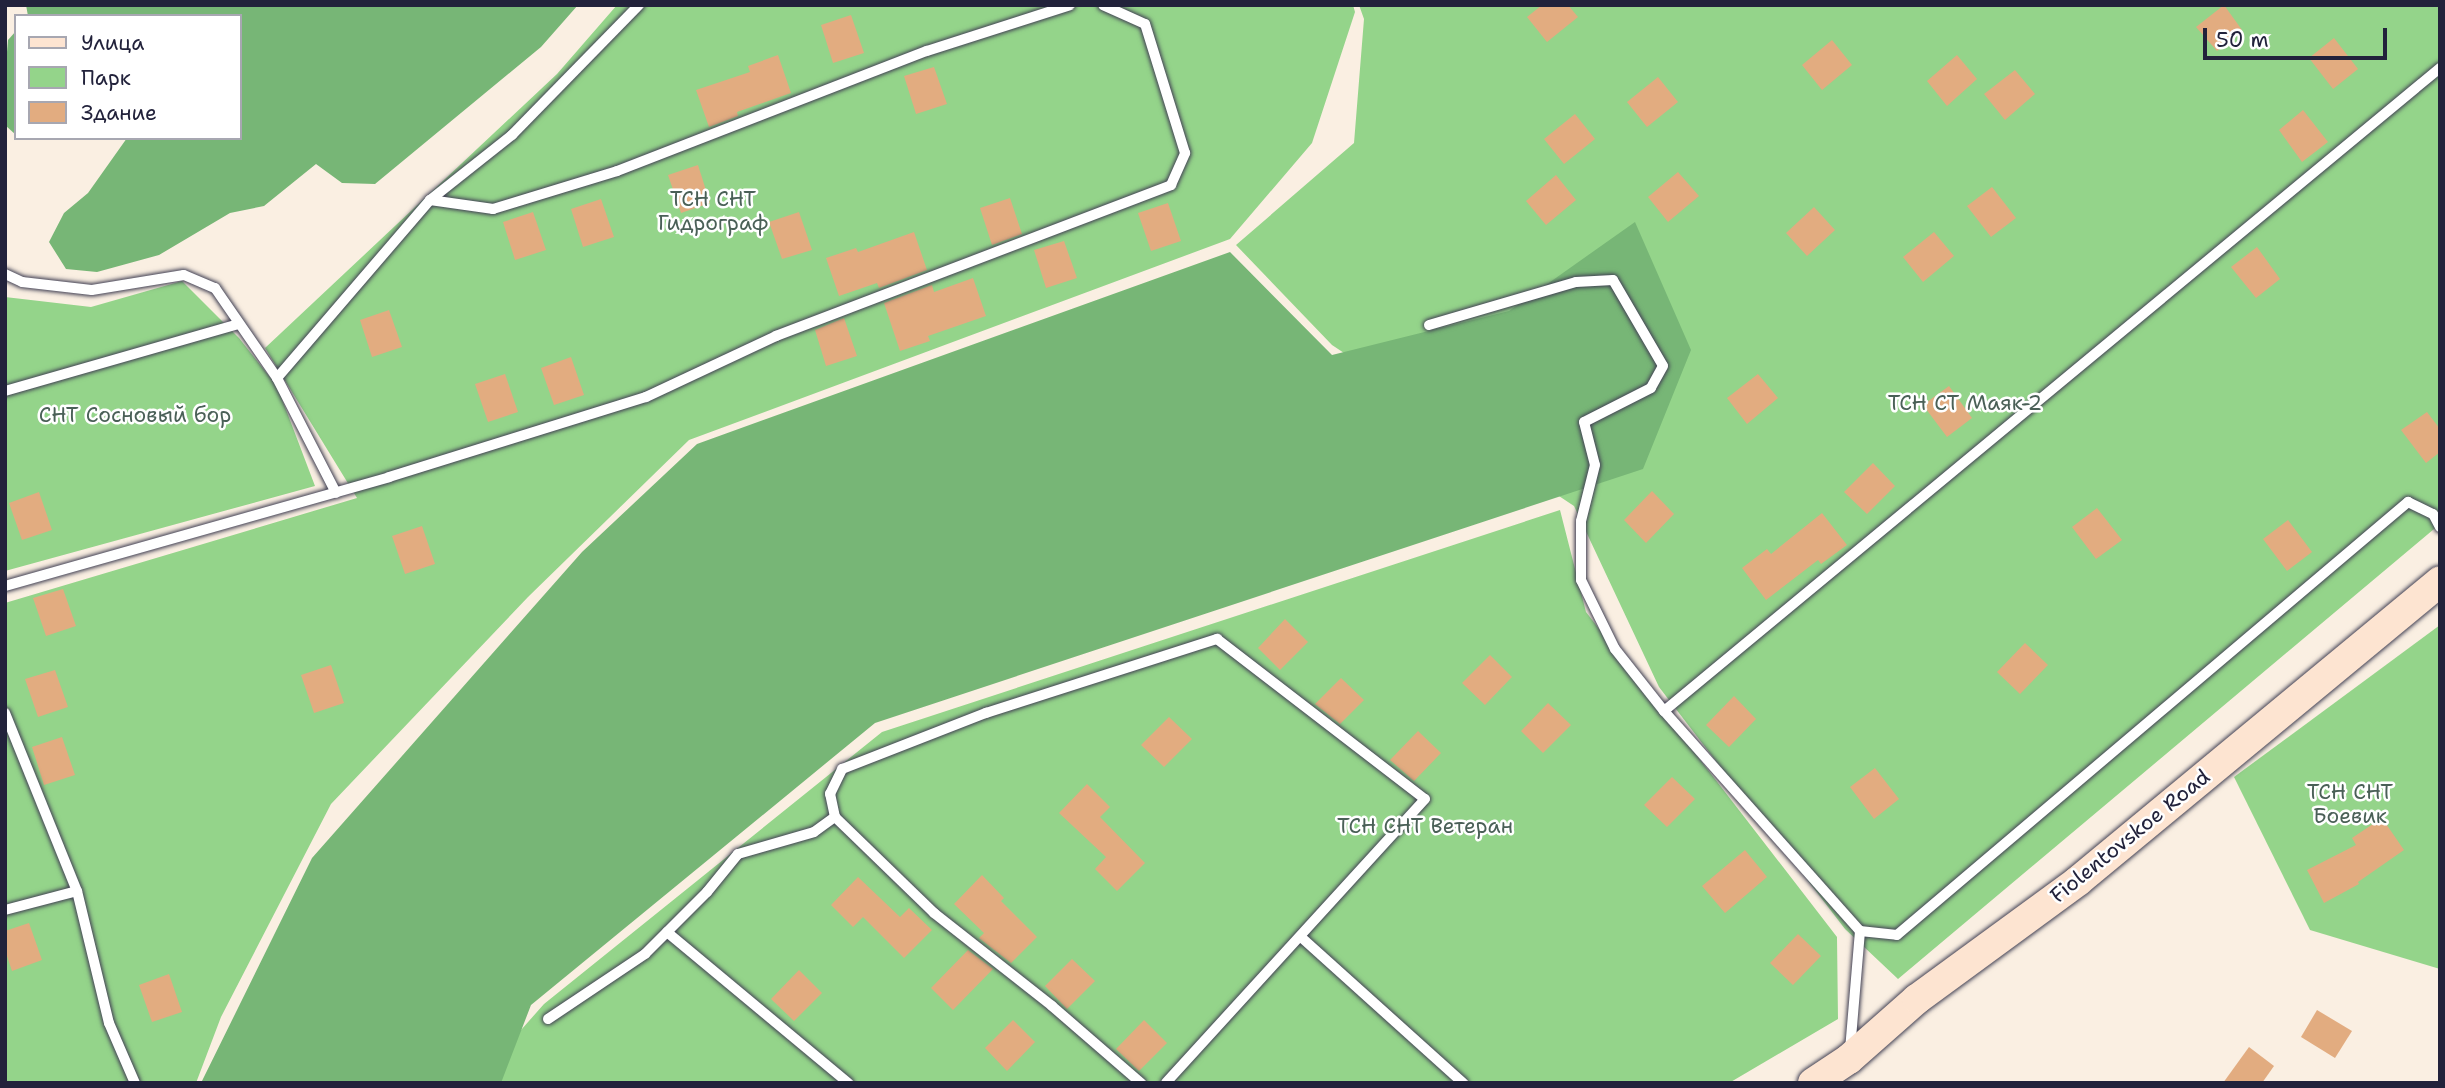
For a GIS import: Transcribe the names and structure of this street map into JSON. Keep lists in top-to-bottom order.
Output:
{
  "streets": {
    "main road": ["Fiolentovskoe Road"]
  },
  "parks": [
    "ТСН СНТ Гидрограф",
    "ТСН СТ Маяк-2",
    "СНТ Сосновый бор",
    "ТСН СНТ Боевик",
    "ТСН СНТ Ветеран"
  ],
  "legend": ["Улица", "Парк", "Здание"],
  "scale_bar": "50 m"
}
